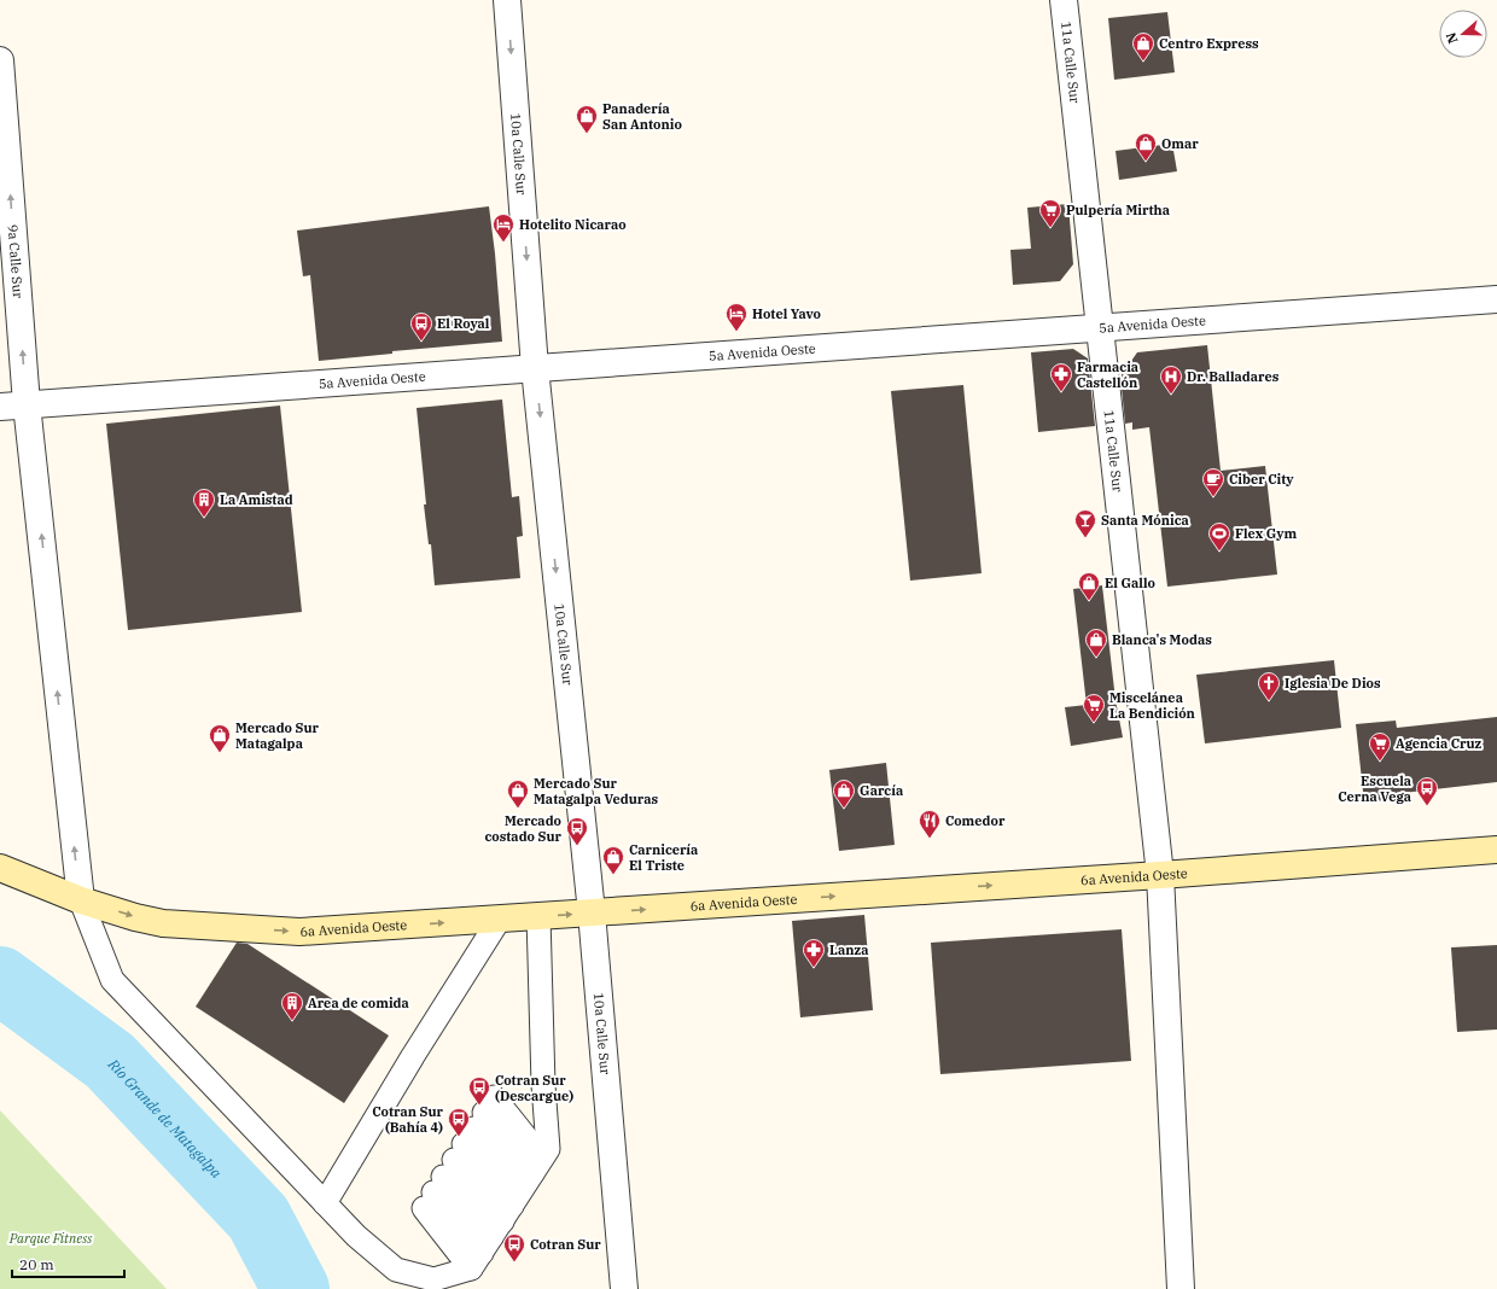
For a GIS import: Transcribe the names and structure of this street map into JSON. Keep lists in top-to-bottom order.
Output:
{
  "streets": {
    "street": [
      "11a Calle Sur",
      "10a Calle Sur",
      "9a Calle Sur",
      "5a Avenida Oeste",
      "6a Avenida Oeste"
    ]
  },
  "crossings": [
    ["11a Calle Sur", "5a Avenida Oeste"],
    ["11a Calle Sur", "6a Avenida Oeste"],
    ["10a Calle Sur", "5a Avenida Oeste"],
    ["10a Calle Sur", "6a Avenida Oeste"],
    ["9a Calle Sur", "5a Avenida Oeste"],
    ["9a Calle Sur", "6a Avenida Oeste"]
  ],
  "one_way": ["10a Calle Sur", "9a Calle Sur", "6a Avenida Oeste"],
  "water": ["Río Grande de Matagalpa"],
  "parks": ["Parque Fitness"],
  "places": {
    "shop": [
      "Centro Express",
      "Panadería San Antonio",
      "Omar",
      "El Gallo",
      "Blanca's Modas",
      "Mercado Sur Matagalpa",
      "Mercado Sur Matagalpa Veduras",
      "García",
      "Carnicería El Triste"
    ],
    "supermarket": ["Pulpería Mirtha", "Miscelánea La Bendición", "Agencia Cruz"],
    "hotel": ["Hotelito Nicarao", "Hotel Yavo"],
    "bus stop": [
      "El Royal",
      "Escuela Cerna Vega",
      "Mercado costado Sur",
      "Cotran Sur (Descargue)",
      "Cotran Sur (Bahía 4)",
      "Cotran Sur"
    ],
    "pharmacy": ["Farmacia Castellón", "Lanza"],
    "hospital": ["Dr. Balladares"],
    "cafe": ["Ciber City"],
    "building": ["La Amistad", "Area de comida"],
    "bar": ["Santa Mónica"],
    "sports": ["Flex Gym"],
    "church": ["Iglesia De Dios"],
    "restaurant": ["Comedor"]
  },
  "scale_bar": "20 m",
  "north": "left"
}
